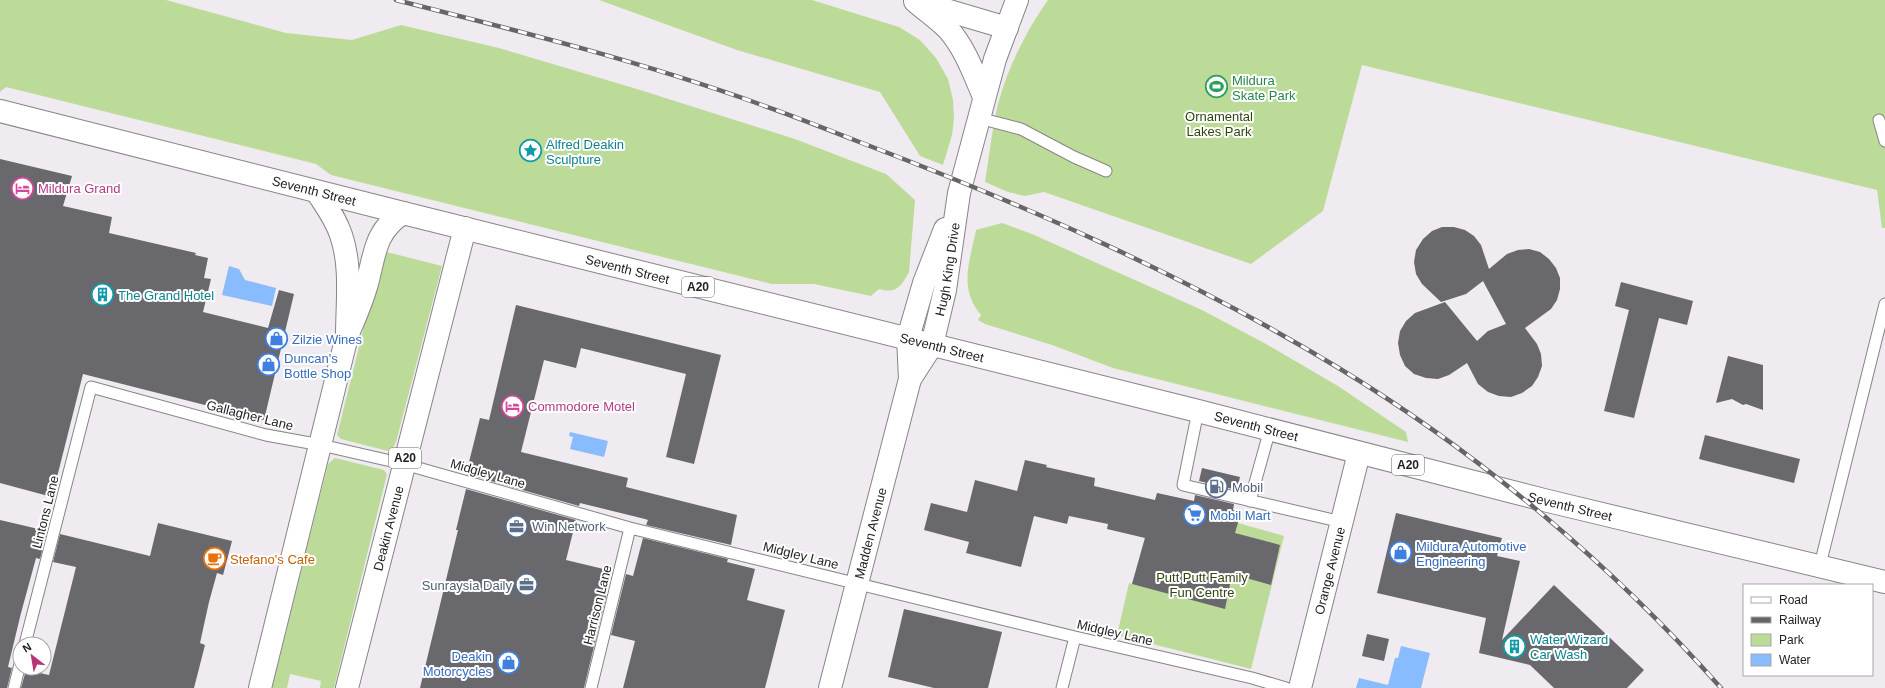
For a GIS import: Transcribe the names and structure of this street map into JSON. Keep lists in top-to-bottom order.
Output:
{
  "streets": {
    "main road": [
      "Seventh Street",
      "Hugh King Drive",
      "A20",
      "Deakin Avenue",
      "Madden Avenue",
      "Orange Avenue"
    ],
    "lane": [
      "Gallagher Lane",
      "Midgley Lane",
      "Lintons Lane",
      "Harrison Lane"
    ]
  },
  "crossings": [
    ["Seventh Street", "Hugh King Drive"],
    ["Seventh Street", "Deakin Avenue"],
    ["Seventh Street", "Madden Avenue"],
    ["Seventh Street", "Orange Avenue"],
    ["Hugh King Drive", "Madden Avenue"],
    ["Gallagher Lane", "Midgley Lane"],
    ["Gallagher Lane", "Lintons Lane"],
    ["Gallagher Lane", "Deakin Avenue"],
    ["Midgley Lane", "Deakin Avenue"],
    ["Midgley Lane", "Madden Avenue"],
    ["Midgley Lane", "Harrison Lane"]
  ],
  "parks": ["Ornamental Lakes Park", "Putt Putt Family Fun Centre"],
  "places": {
    "sports": ["Mildura Skate Park"],
    "place": ["Alfred Deakin Sculpture"],
    "hotel": ["Mildura Grand", "Commodore Motel"],
    "building": ["The Grand Hotel", "Water Wizard Car Wash"],
    "shop": [
      "Zilzie Wines",
      "Duncan's Bottle Shop",
      "Mildura Automotive Engineering",
      "Deakin Motorcycles"
    ],
    "fuel station": ["Mobil"],
    "supermarket": ["Mobil Mart"],
    "office": ["Win Network", "Sunraysia Daily"],
    "cafe": ["Stefano's Cafe"]
  },
  "legend": [
    "Road",
    "Railway",
    "Park",
    "Water"
  ],
  "north": "top left"
}
